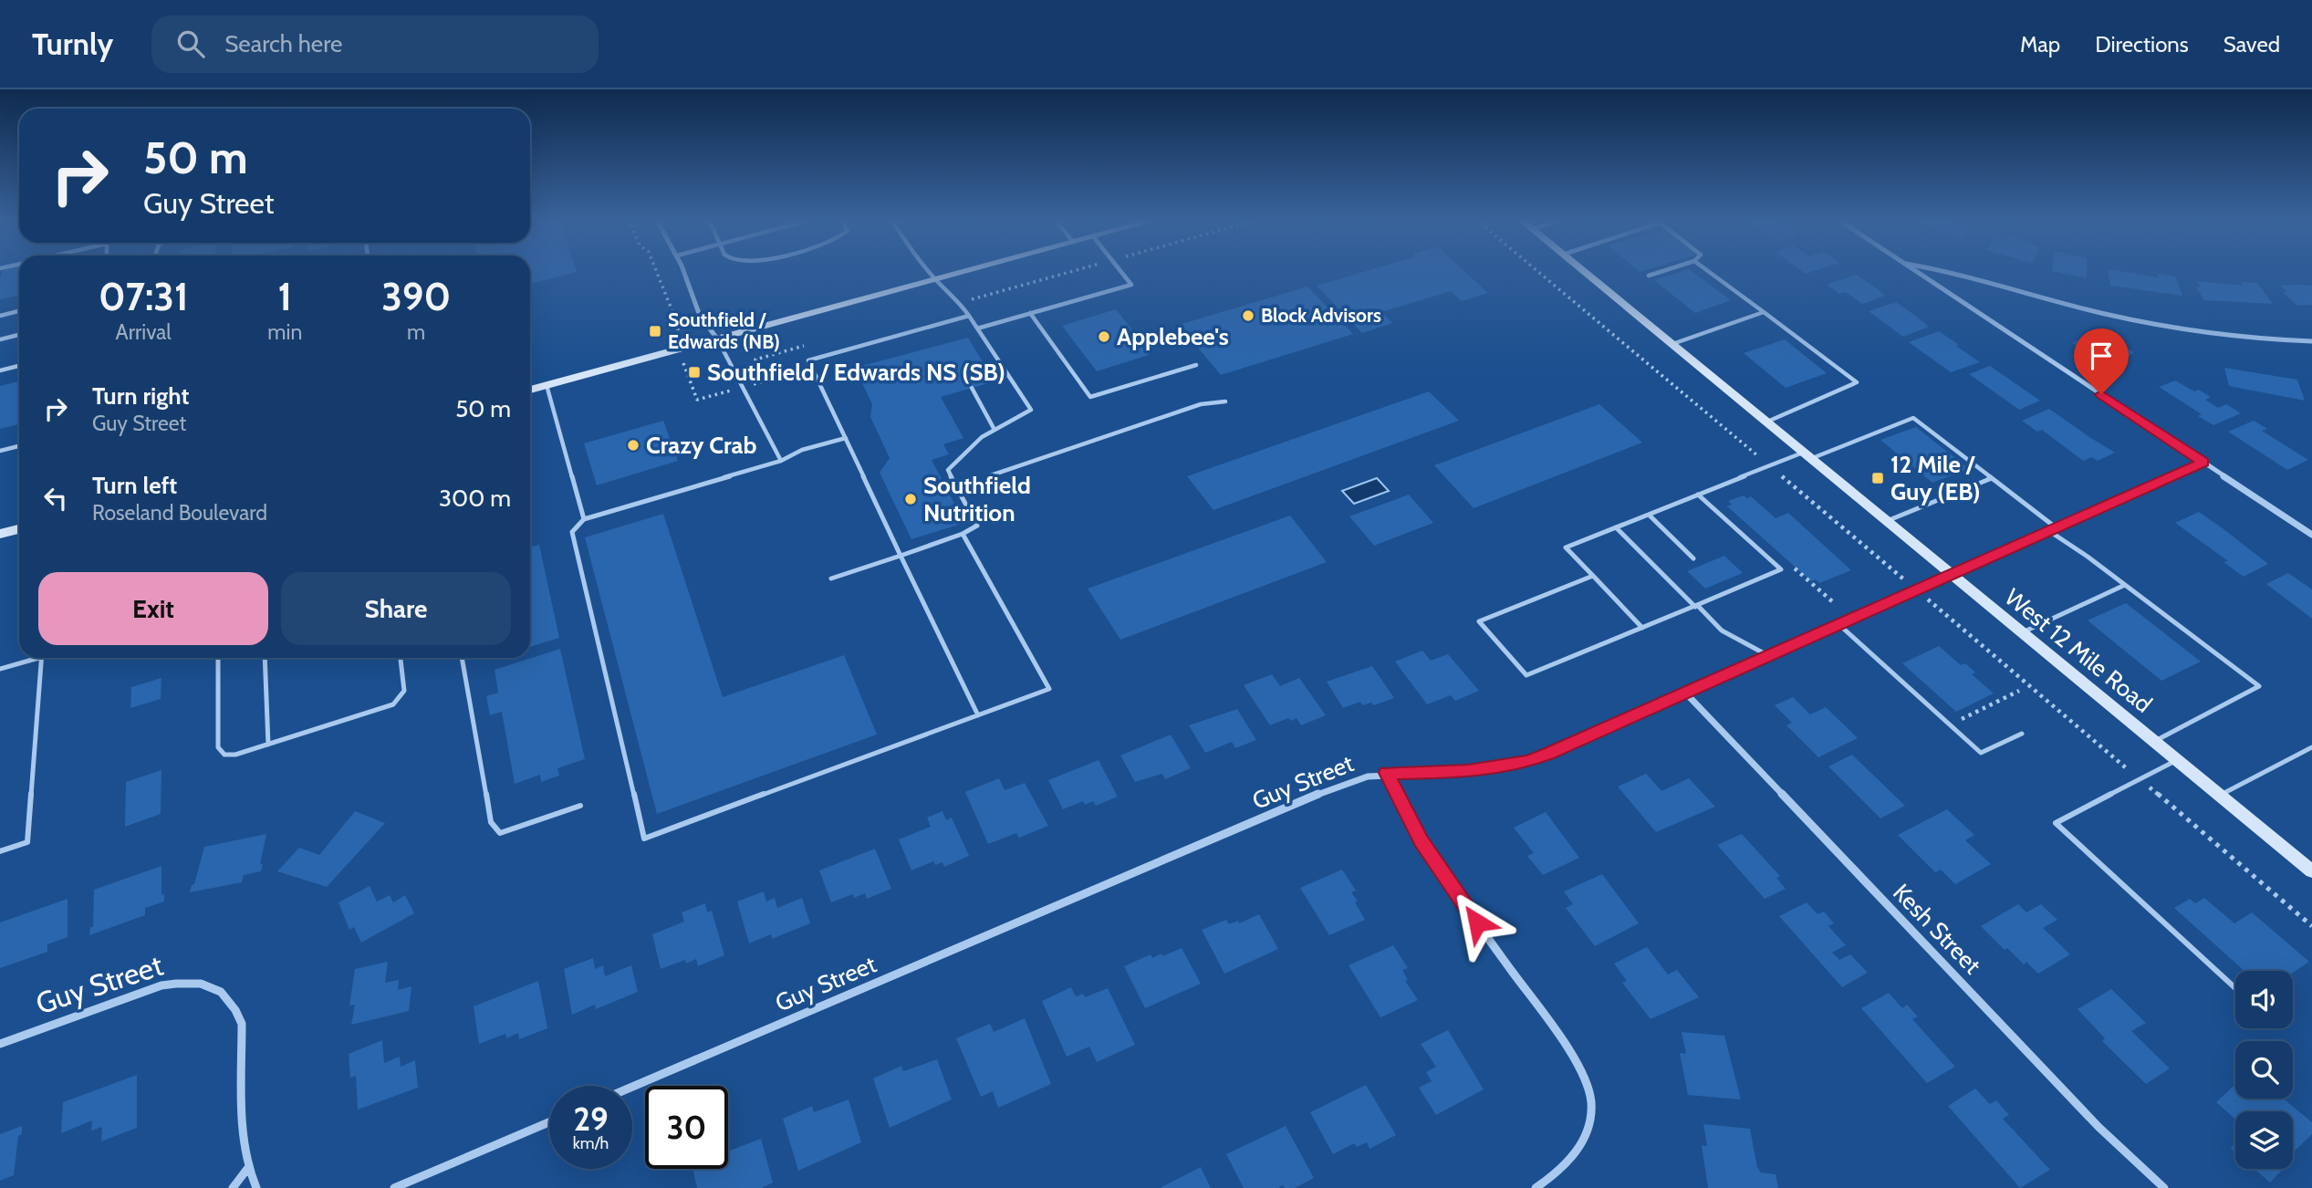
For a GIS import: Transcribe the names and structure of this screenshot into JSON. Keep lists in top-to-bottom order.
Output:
{
  "streets": {
    "main road": ["West 12 Mile Road"],
    "street": ["Guy Street", "Kesh Street"]
  },
  "crossings": [
    ["West 12 Mile Road", "Guy Street"],
    ["Guy Street", "Kesh Street"]
  ],
  "places": {
    "other": [
      "Block Advisors",
      "Applebee's",
      "Crazy Crab",
      "Southfield Nutrition"
    ],
    "transit": ["Southfield / Edwards (NB)", "Southfield / Edwards NS (SB)", "12 Mile / Guy (EB)"]
  },
  "page": {
    "header": "Turnly",
    "search": "Search here",
    "nav": ["Map", "Directions", "Saved"],
    "turn": ["50 m", "Guy Street"],
    "eta": [
      "07:31",
      "Arrival",
      "1",
      "min",
      "390",
      "m"
    ],
    "list": [
      {
        "name": "Turn right",
        "note": "Guy Street",
        "value": "50 m"
      },
      {
        "name": "Turn left",
        "note": "Roseland Boulevard",
        "value": "300 m"
      }
    ],
    "buttons": ["Exit", "Share"],
    "speed": "29 km/h",
    "limit": "30"
  }
}
